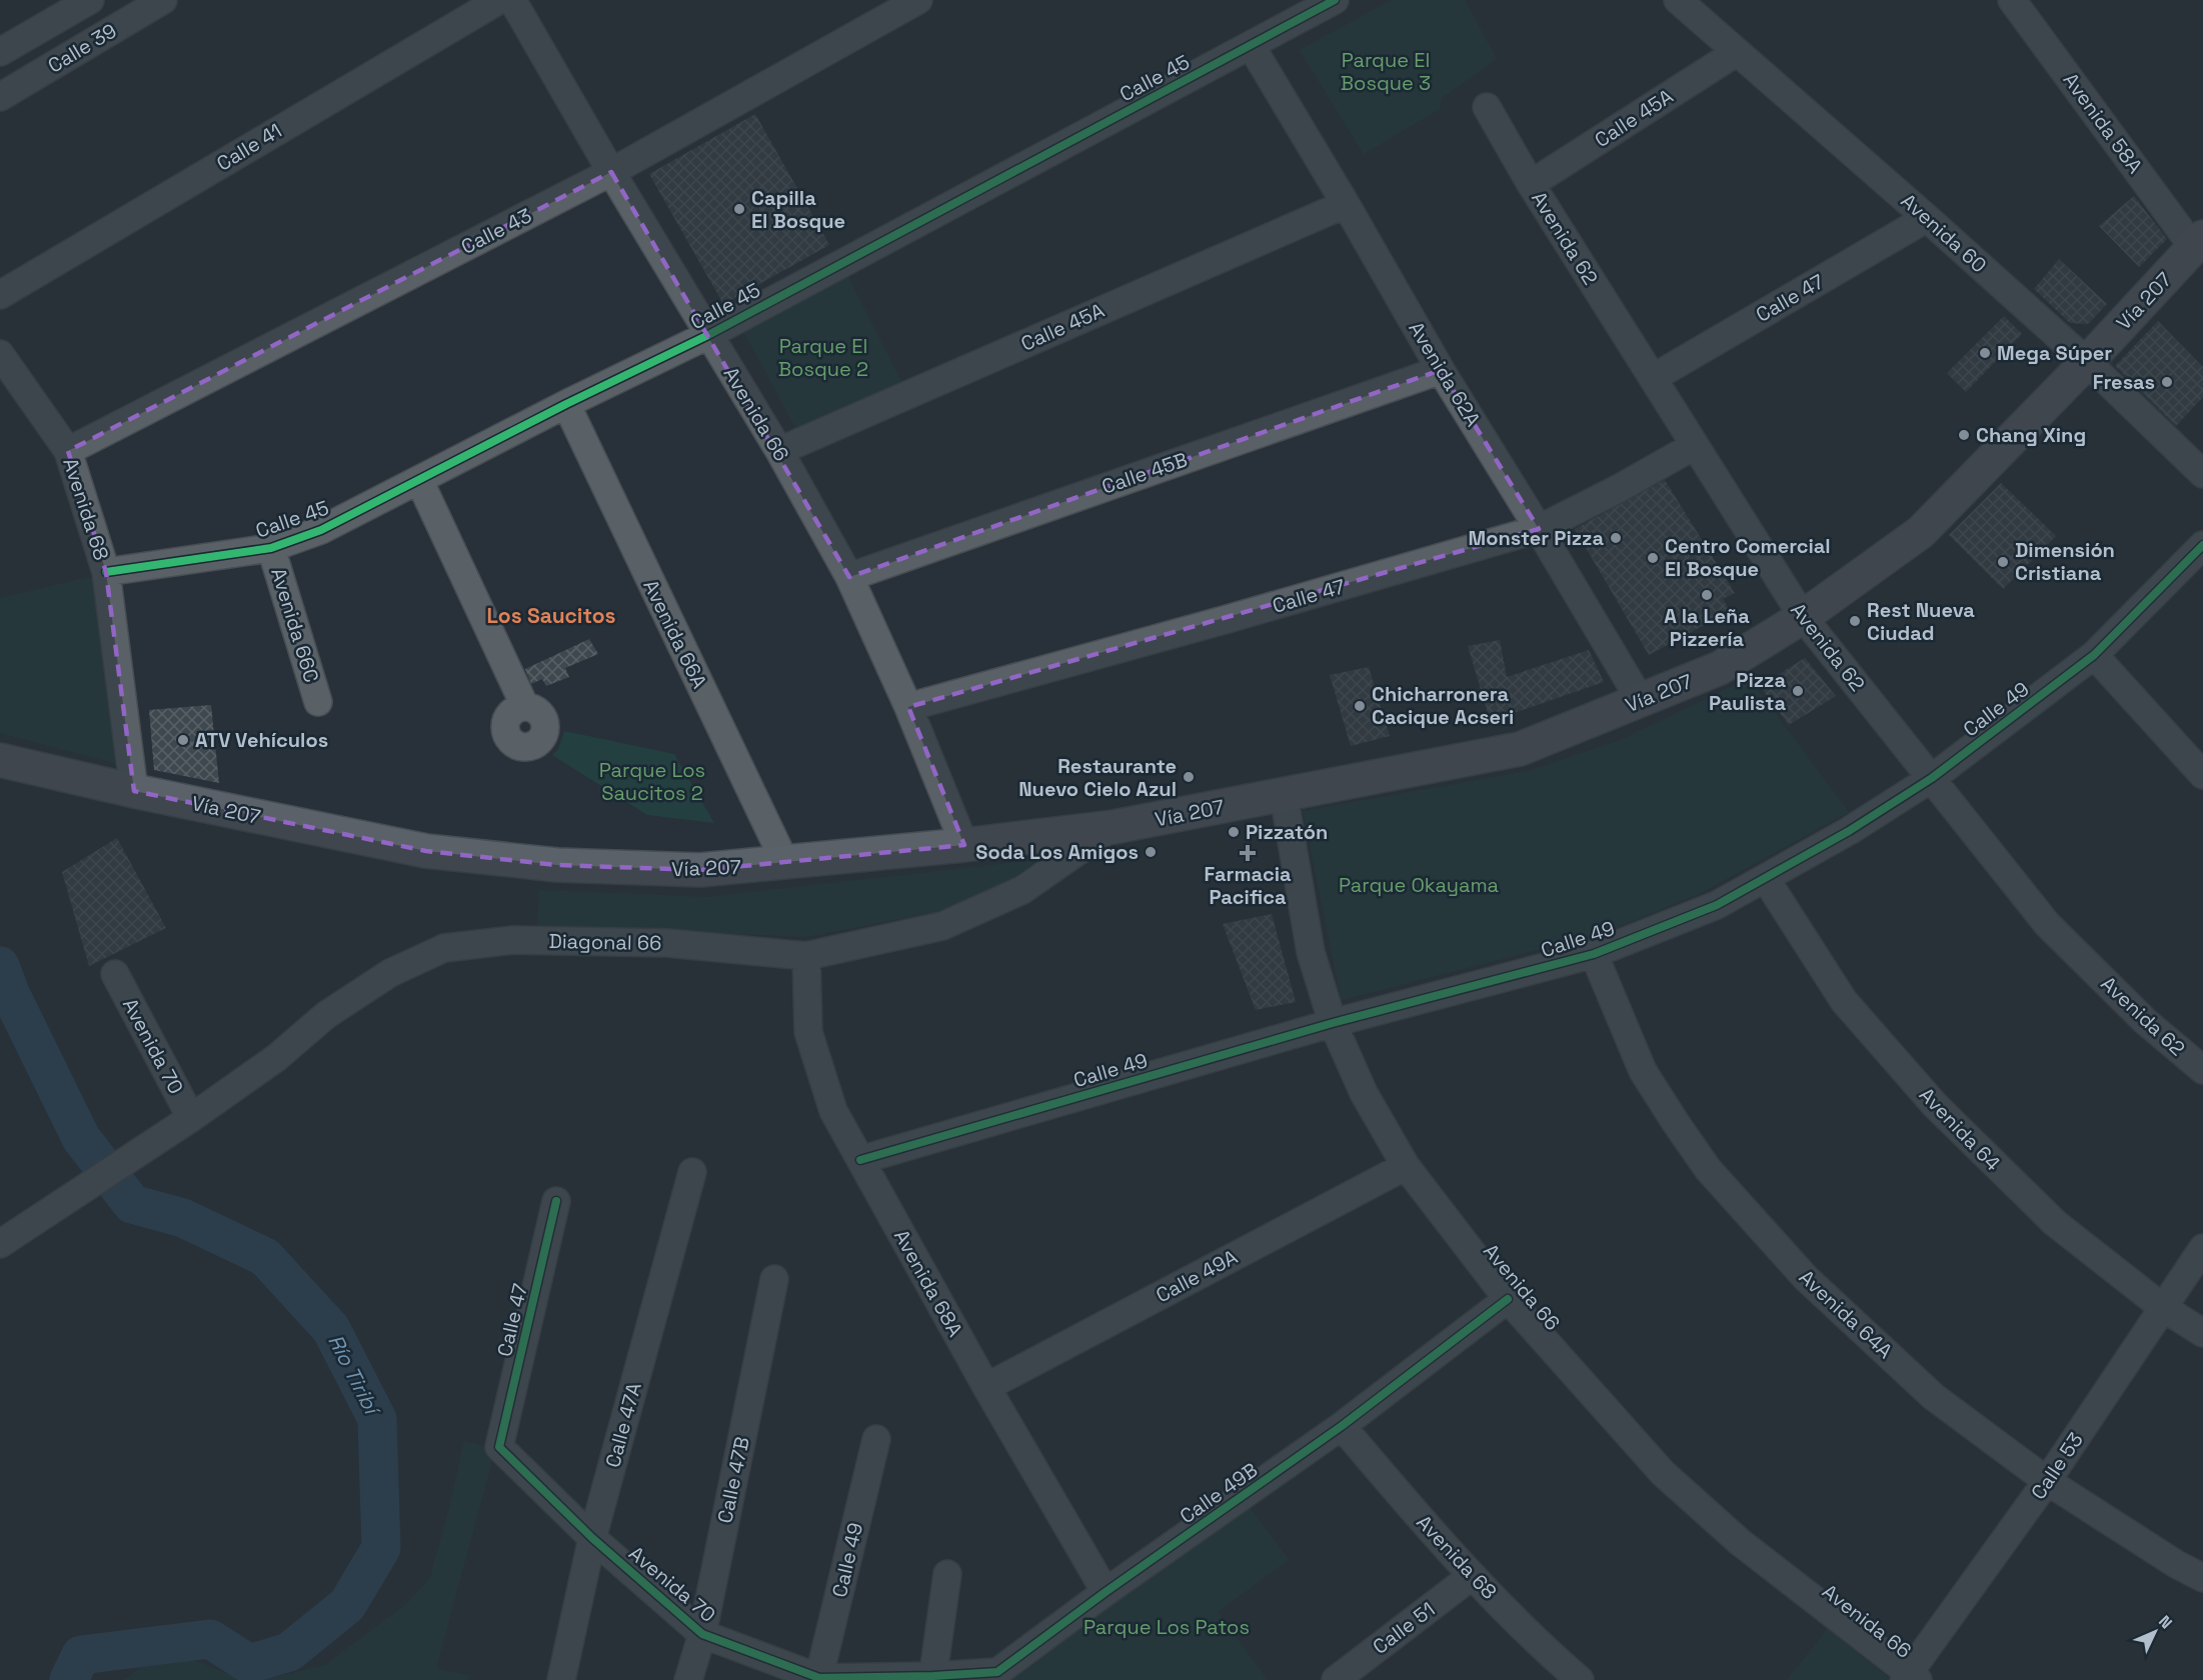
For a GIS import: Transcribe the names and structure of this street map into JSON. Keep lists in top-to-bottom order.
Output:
{
  "streets": {
    "main road": ["Vía 207"],
    "street": [
      "Calle 39",
      "Calle 45",
      "Calle 45A",
      "Avenida 58A",
      "Calle 41",
      "Calle 43",
      "Avenida 60",
      "Avenida 62",
      "Calle 47",
      "Avenida 62A",
      "Avenida 66",
      "Calle 45B",
      "Avenida 68",
      "Avenida 66C",
      "Avenida 66A",
      "Calle 49",
      "Diagonal 66",
      "Avenida 70",
      "Avenida 64",
      "Calle 49A",
      "Avenida 68A",
      "Avenida 64A",
      "Calle 47A",
      "Calle 53",
      "Calle 47B",
      "Calle 49B",
      "Calle 51"
    ]
  },
  "crossings": [
    ["Calle 45", "Avenida 62A"],
    ["Calle 45", "Avenida 66"],
    ["Calle 45", "Avenida 68"],
    ["Calle 45", "Avenida 66C"],
    ["Calle 45", "Avenida 66A"],
    ["Calle 45A", "Avenida 60"],
    ["Calle 45A", "Avenida 62"],
    ["Calle 45A", "Avenida 62A"],
    ["Calle 45A", "Avenida 66"],
    ["Avenida 58A", "Vía 207"],
    ["Calle 43", "Avenida 66"],
    ["Calle 43", "Avenida 68"],
    ["Avenida 60", "Calle 47"],
    ["Avenida 60", "Vía 207"],
    ["Avenida 62", "Calle 47"],
    ["Avenida 62", "Vía 207"],
    ["Avenida 62", "Calle 49"],
    ["Calle 47", "Avenida 62A"],
    ["Calle 47", "Avenida 66"],
    ["Calle 47", "Avenida 70"],
    ["Vía 207", "Avenida 62A"],
    ["Vía 207", "Avenida 66"],
    ["Vía 207", "Avenida 68"],
    ["Vía 207", "Avenida 66A"],
    ["Vía 207", "Diagonal 66"],
    ["Avenida 62A", "Calle 45B"],
    ["Avenida 66", "Calle 45B"],
    ["Avenida 66", "Calle 49"],
    ["Avenida 66", "Calle 49A"],
    ["Avenida 66", "Calle 53"],
    ["Avenida 66", "Calle 49B"],
    ["Avenida 68", "Calle 49B"],
    ["Avenida 68", "Calle 51"],
    ["Calle 49", "Avenida 70"],
    ["Calle 49", "Avenida 64"],
    ["Calle 49", "Avenida 68A"],
    ["Calle 49", "Avenida 64A"],
    ["Diagonal 66", "Avenida 70"],
    ["Diagonal 66", "Avenida 68A"],
    ["Avenida 70", "Calle 47A"],
    ["Avenida 70", "Calle 47B"],
    ["Avenida 70", "Calle 49B"],
    ["Avenida 64", "Calle 53"],
    ["Calle 49A", "Avenida 68A"],
    ["Avenida 68A", "Calle 49B"],
    ["Avenida 64A", "Calle 53"]
  ],
  "districts": ["Los Saucitos"],
  "water": ["Río Tiribí"],
  "parks": [
    "Parque El Bosque 3",
    "Parque El Bosque 2",
    "Parque Los Saucitos 2",
    "Parque Okayama",
    "Parque Los Patos"
  ],
  "places": {
    "other": [
      "Capilla El Bosque",
      "Mega Súper",
      "Fresas",
      "Chang Xing",
      "Monster Pizza",
      "Centro Comercial El Bosque",
      "Dimensión Cristiana",
      "A la Leña Pizzería",
      "Rest Nueva Ciudad",
      "Pizza Paulista",
      "Chicharronera Cacique Acseri",
      "ATV Vehículos",
      "Restaurante Nuevo Cielo Azul",
      "Pizzatón",
      "Soda Los Amigos"
    ],
    "health": ["Farmacia Pacifica"]
  },
  "north": "top right"
}
